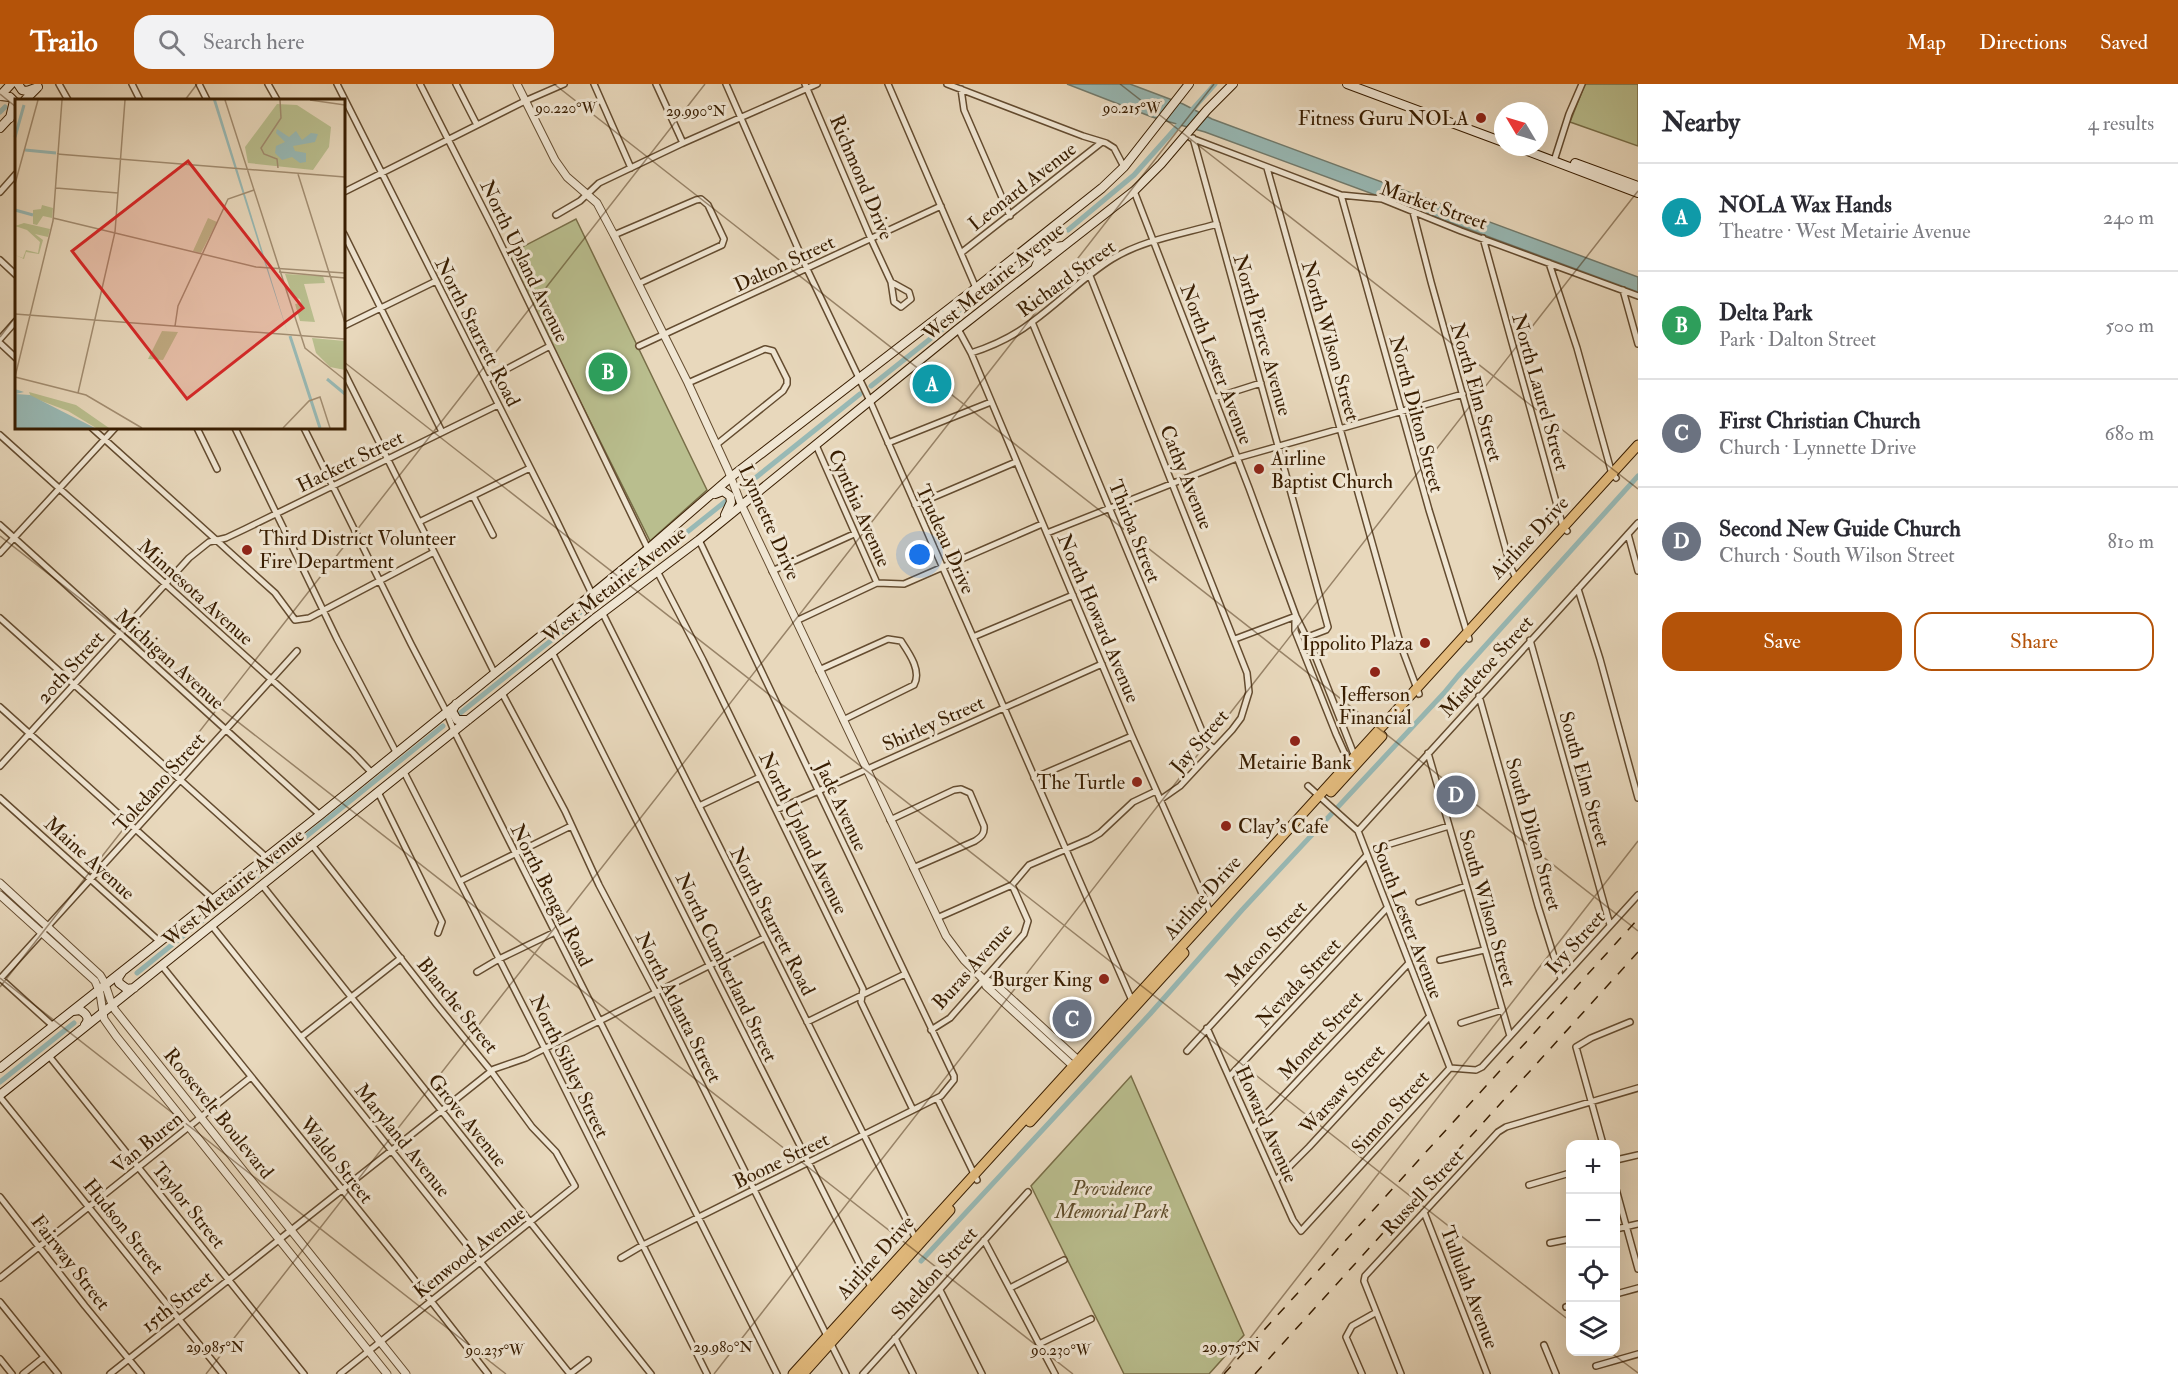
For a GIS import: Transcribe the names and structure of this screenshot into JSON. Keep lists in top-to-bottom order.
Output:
{
  "streets": {
    "highway": ["Airline Drive"],
    "main road": ["West Metairie Avenue"],
    "street": [
      "Richmond Drive",
      "Leonard Avenue",
      "Market Street",
      "North Upland Avenue",
      "Dalton Street",
      "Richard Street",
      "North Starrett Road",
      "North Pierce Avenue",
      "North Wilson Street",
      "North Lester Avenue",
      "North Elm Street",
      "North Laurel Street",
      "North Dilton Street",
      "Hackett Street",
      "Cathy Avenue",
      "Cynthia Avenue",
      "Lynnette Drive",
      "Thirba Street",
      "Trudeau Drive",
      "Minnesota Avenue",
      "North Howard Avenue",
      "Michigan Avenue",
      "Mistletoe Street",
      "20th Street",
      "Shirley Street",
      "Jay Street",
      "South Elm Street",
      "Toledano Street",
      "Jade Avenue",
      "South Dilton Street",
      "Maine Avenue",
      "North Bengal Road",
      "South Wilson Street",
      "South Lester Avenue",
      "Ivy Street",
      "Macon Street",
      "Buras Avenue",
      "North Cumberland Street",
      "Nevada Street",
      "Blanche Street",
      "North Atlanta Street",
      "Monett Street",
      "North Sibley Street",
      "Warsaw Street",
      "Simon Street",
      "Roosevelt Boulevard",
      "Grove Avenue",
      "Howard Avenue",
      "Maryland Avenue",
      "Van Buren",
      "Waldo Street",
      "Boone Street",
      "Russell Street",
      "Taylor Street",
      "Hudson Street",
      "Kenwood Avenue",
      "Fairway Street",
      "Sheldon Street",
      "Tullulah Avenue",
      "15th Street"
    ]
  },
  "crossings": [
    ["Richmond Drive", "Dalton Street"],
    ["Market Street", "West Metairie Avenue"],
    ["Market Street", "North Pierce Avenue"],
    ["Market Street", "North Wilson Street"],
    ["Market Street", "North Elm Street"],
    ["Market Street", "North Laurel Street"],
    ["Market Street", "North Dilton Street"],
    ["North Upland Avenue", "West Metairie Avenue"],
    ["North Upland Avenue", "Shirley Street"],
    ["North Upland Avenue", "Boone Street"],
    ["Dalton Street", "Lynnette Drive"],
    ["Dalton Street", "Trudeau Drive"],
    ["Richard Street", "North Pierce Avenue"],
    ["Richard Street", "North Lester Avenue"],
    ["Richard Street", "Cathy Avenue"],
    ["Richard Street", "Thirba Street"],
    ["Richard Street", "North Howard Avenue"],
    ["West Metairie Avenue", "North Starrett Road"],
    ["West Metairie Avenue", "North Pierce Avenue"],
    ["West Metairie Avenue", "North Lester Avenue"],
    ["West Metairie Avenue", "Cynthia Avenue"],
    ["West Metairie Avenue", "Lynnette Drive"],
    ["West Metairie Avenue", "Trudeau Drive"],
    ["West Metairie Avenue", "Minnesota Avenue"],
    ["West Metairie Avenue", "North Howard Avenue"],
    ["West Metairie Avenue", "Michigan Avenue"],
    ["West Metairie Avenue", "Jade Avenue"],
    ["West Metairie Avenue", "Maine Avenue"],
    ["West Metairie Avenue", "North Bengal Road"],
    ["West Metairie Avenue", "North Cumberland Street"],
    ["West Metairie Avenue", "Blanche Street"],
    ["West Metairie Avenue", "North Atlanta Street"],
    ["West Metairie Avenue", "North Sibley Street"],
    ["West Metairie Avenue", "Roosevelt Boulevard"],
    ["West Metairie Avenue", "Grove Avenue"],
    ["West Metairie Avenue", "Maryland Avenue"],
    ["West Metairie Avenue", "Waldo Street"],
    ["West Metairie Avenue", "Taylor Street"],
    ["West Metairie Avenue", "Hudson Street"],
    ["North Starrett Road", "Hackett Street"],
    ["North Starrett Road", "Airline Drive"],
    ["North Starrett Road", "Boone Street"],
    ["North Starrett Road", "15th Street"],
    ["North Pierce Avenue", "North Lester Avenue"],
    ["North Wilson Street", "Airline Drive"],
    ["North Lester Avenue", "Airline Drive"],
    ["North Elm Street", "Airline Drive"],
    ["North Laurel Street", "Airline Drive"],
    ["North Dilton Street", "Airline Drive"],
    ["Hackett Street", "20th Street"],
    ["Hackett Street", "North Bengal Road"],
    ["Cathy Avenue", "Jay Street"],
    ["Lynnette Drive", "Airline Drive"],
    ["Lynnette Drive", "Shirley Street"],
    ["Lynnette Drive", "Buras Avenue"],
    ["Thirba Street", "Jay Street"],
    ["Airline Drive", "Trudeau Drive"],
    ["Airline Drive", "North Howard Avenue"],
    ["Airline Drive", "South Lester Avenue"],
    ["Airline Drive", "North Cumberland Street"],
    ["Airline Drive", "North Atlanta Street"],
    ["Trudeau Drive", "Shirley Street"],
    ["Minnesota Avenue", "20th Street"],
    ["Minnesota Avenue", "Toledano Street"],
    ["North Howard Avenue", "Shirley Street"],
    ["North Howard Avenue", "Jay Street"],
    ["Michigan Avenue", "20th Street"],
    ["Michigan Avenue", "Toledano Street"],
    ["Mistletoe Street", "South Elm Street"],
    ["Mistletoe Street", "South Dilton Street"],
    ["Mistletoe Street", "South Wilson Street"],
    ["Mistletoe Street", "South Lester Avenue"],
    ["Shirley Street", "Jade Avenue"],
    ["South Elm Street", "Ivy Street"],
    ["Toledano Street", "Maine Avenue"],
    ["Toledano Street", "Roosevelt Boulevard"],
    ["Jade Avenue", "Buras Avenue"],
    ["Jade Avenue", "Boone Street"],
    ["South Dilton Street", "Ivy Street"],
    ["North Bengal Road", "Boone Street"],
    ["North Bengal Road", "15th Street"],
    ["South Wilson Street", "Ivy Street"],
    ["South Wilson Street", "Simon Street"],
    ["South Lester Avenue", "Macon Street"],
    ["South Lester Avenue", "Nevada Street"],
    ["South Lester Avenue", "Monett Street"],
    ["South Lester Avenue", "Warsaw Street"],
    ["South Lester Avenue", "Simon Street"],
    ["Ivy Street", "Simon Street"],
    ["Macon Street", "Howard Avenue"],
    ["North Cumberland Street", "Boone Street"],
    ["North Cumberland Street", "15th Street"],
    ["Nevada Street", "Howard Avenue"],
    ["Blanche Street", "Kenwood Avenue"],
    ["Blanche Street", "15th Street"],
    ["North Atlanta Street", "Boone Street"],
    ["North Atlanta Street", "15th Street"],
    ["Monett Street", "Howard Avenue"],
    ["North Sibley Street", "Boone Street"],
    ["North Sibley Street", "15th Street"],
    ["Warsaw Street", "Howard Avenue"],
    ["Simon Street", "Howard Avenue"],
    ["Roosevelt Boulevard", "Van Buren"],
    ["Roosevelt Boulevard", "Kenwood Avenue"],
    ["Roosevelt Boulevard", "15th Street"],
    ["Grove Avenue", "Kenwood Avenue"],
    ["Grove Avenue", "15th Street"],
    ["Maryland Avenue", "Kenwood Avenue"],
    ["Maryland Avenue", "15th Street"],
    ["Van Buren", "Waldo Street"],
    ["Van Buren", "Taylor Street"],
    ["Van Buren", "Hudson Street"],
    ["Van Buren", "Fairway Street"],
    ["Waldo Street", "Kenwood Avenue"],
    ["Waldo Street", "15th Street"],
    ["Russell Street", "Tullulah Avenue"],
    ["Taylor Street", "15th Street"],
    ["Hudson Street", "15th Street"],
    ["Fairway Street", "15th Street"]
  ],
  "parks": ["Providence Memorial Park"],
  "places": [
    "Fitness Guru NOLA",
    "Airline Baptist Church",
    "Third District Volunteer Fire Department",
    "Ippolito Plaza",
    "Jefferson Financial",
    "Metairie Bank",
    "The Turtle",
    "Clay's Cafe",
    "Burger King"
  ],
  "north": "top left",
  "page": {
    "header": "Trailo",
    "search": "Search here",
    "nav": ["Map", "Directions", "Saved"],
    "heading": ["Nearby", "4 results"],
    "list": [
      {
        "mark": "A",
        "name": "NOLA Wax Hands",
        "note": "Theatre · West Metairie Avenue",
        "value": "240 m"
      },
      {
        "mark": "B",
        "name": "Delta Park",
        "note": "Park · Dalton Street",
        "value": "500 m"
      },
      {
        "mark": "C",
        "name": "First Christian Church",
        "note": "Church · Lynnette Drive",
        "value": "680 m"
      },
      {
        "mark": "D",
        "name": "Second New Guide Church",
        "note": "Church · South Wilson Street",
        "value": "810 m"
      }
    ],
    "pins": [
      "B",
      "A",
      "D",
      "C"
    ],
    "buttons": ["Save", "Share"],
    "map_buttons": ["+", "−"]
  },
  "coordinates": [
    "90.220°W",
    "90.215°W",
    "29.990°N",
    "29.985°N",
    "29.980°N",
    "29.975°N",
    "90.235°W",
    "90.230°W"
  ]
}
